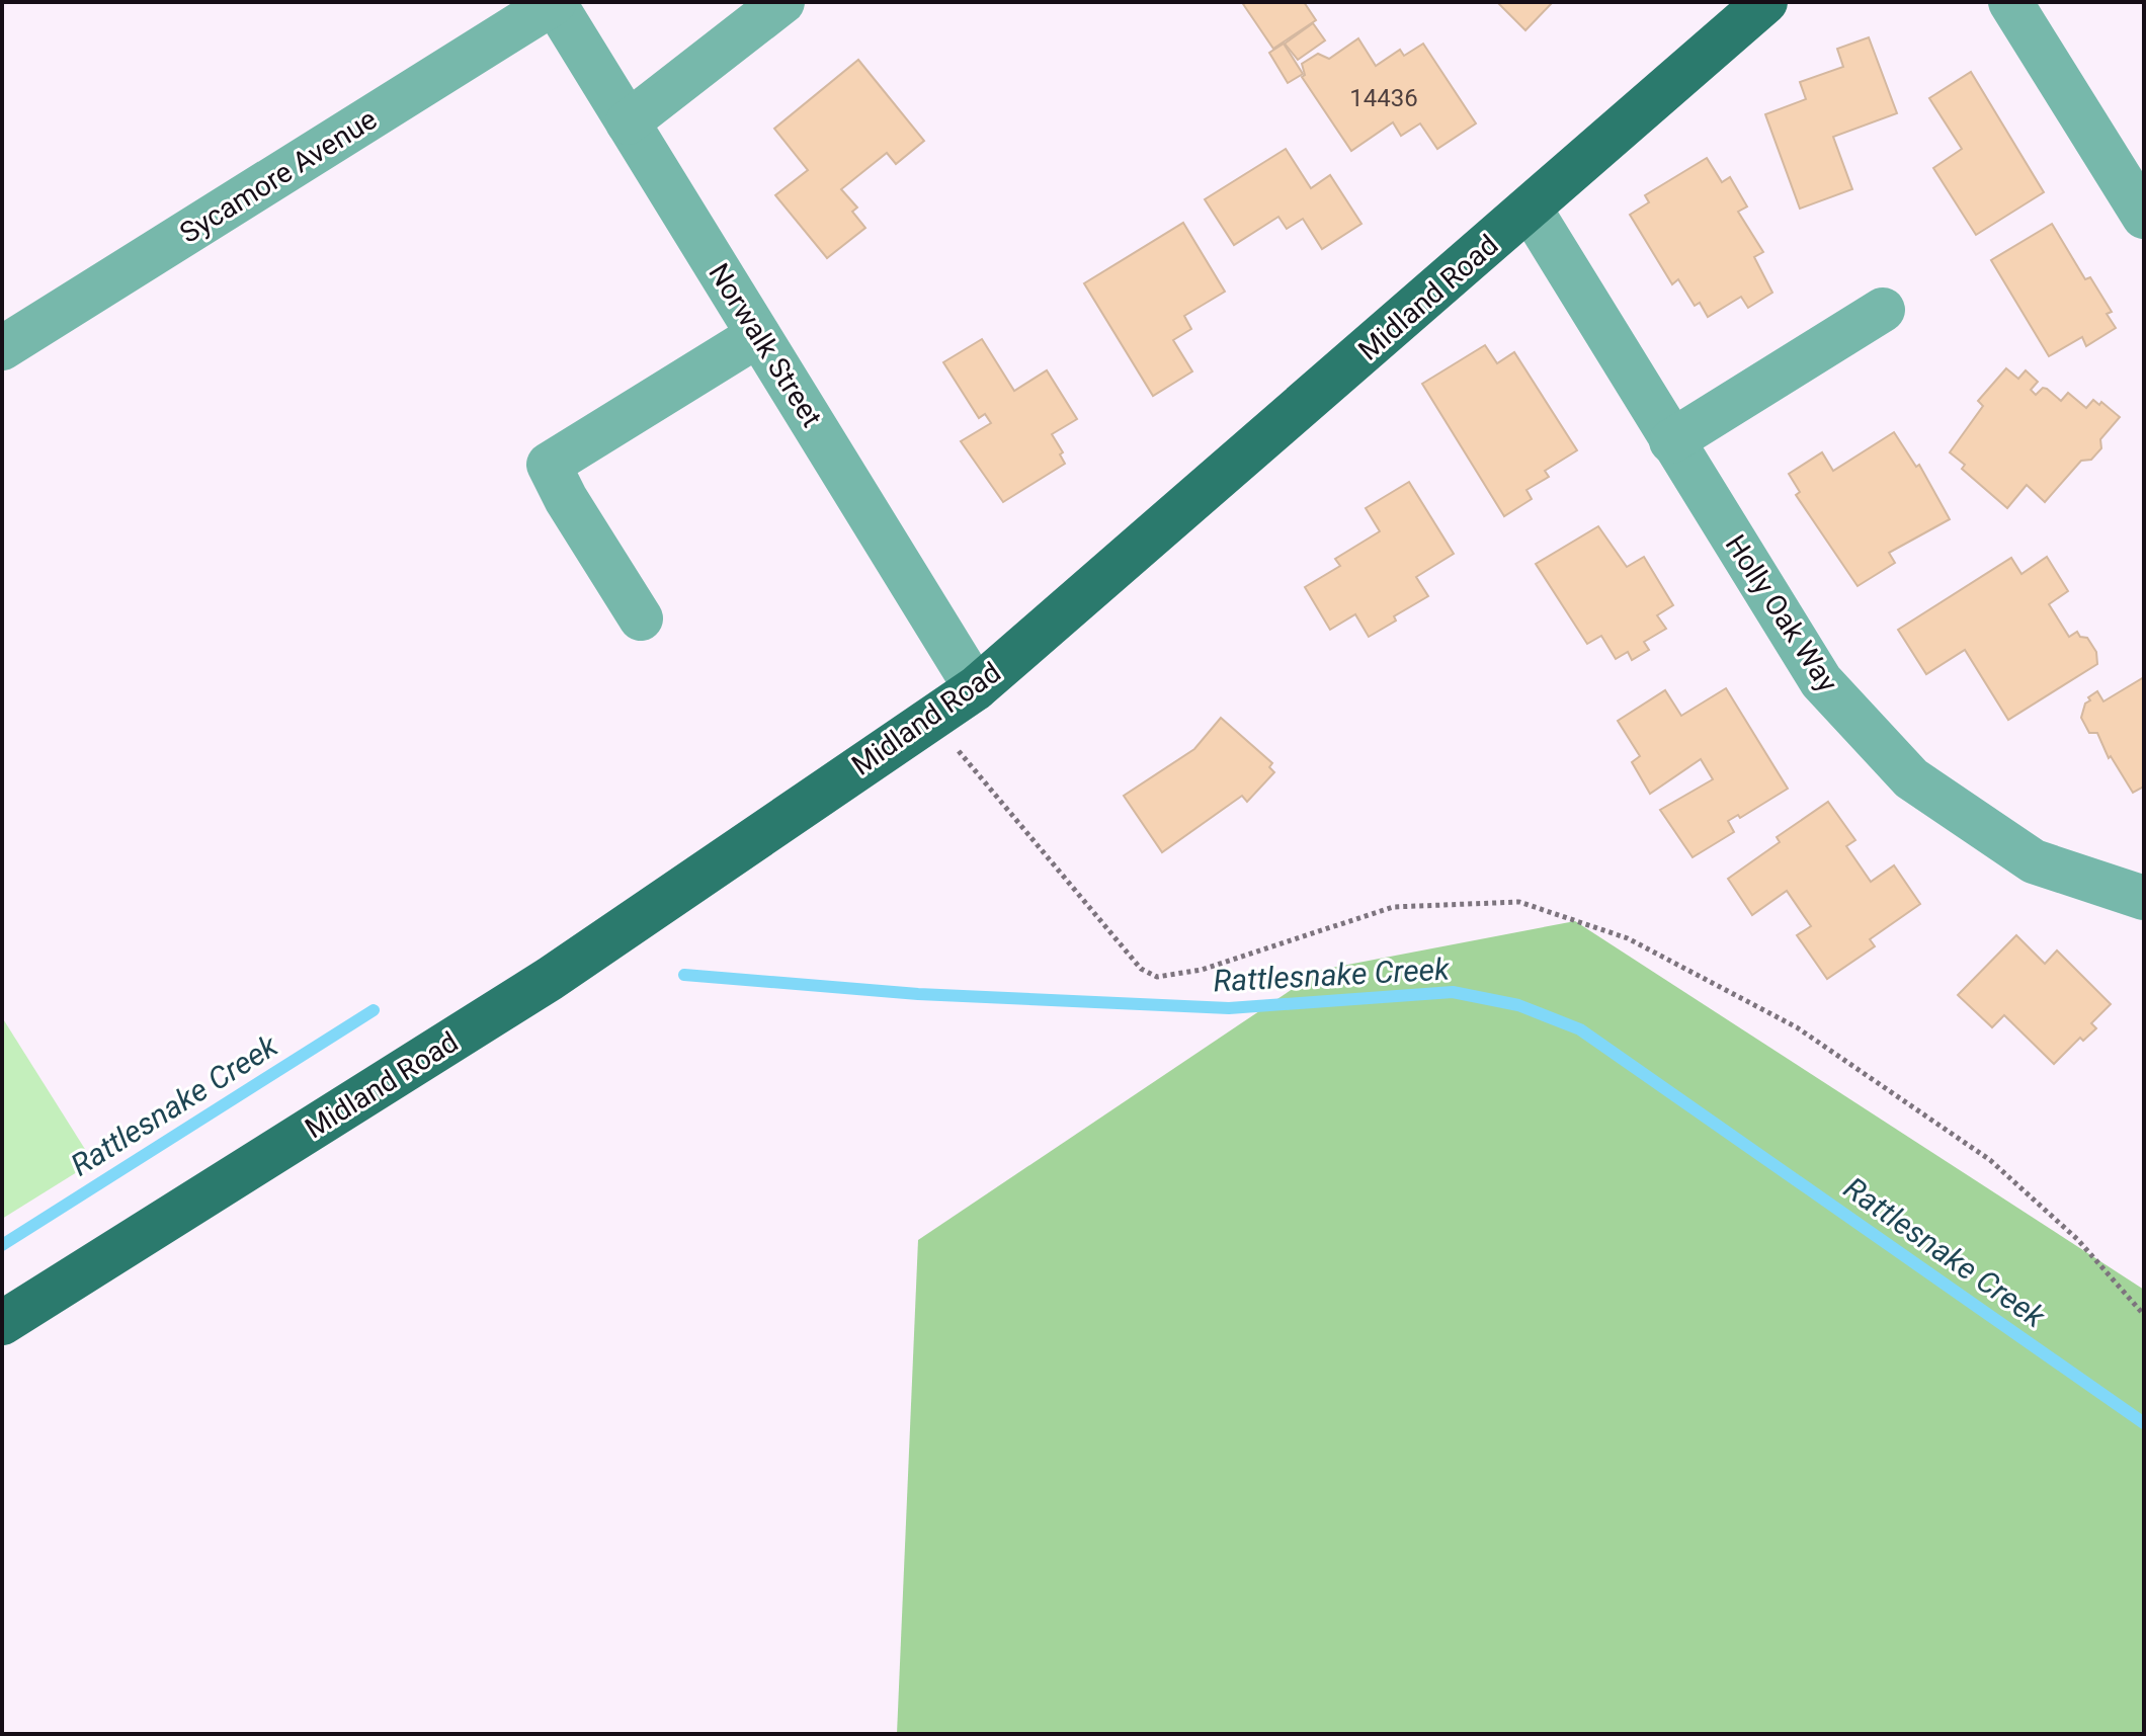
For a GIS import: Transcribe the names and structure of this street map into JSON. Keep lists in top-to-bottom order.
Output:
{
  "streets": {
    "main road": ["Midland Road"],
    "street": ["Sycamore Avenue", "Norwalk Street", "Holly Oak Way"]
  },
  "crossings": [
    ["Sycamore Avenue", "Norwalk Street"],
    ["Midland Road", "Norwalk Street"],
    ["Midland Road", "Holly Oak Way"]
  ],
  "water": ["Rattlesnake Creek"],
  "house_numbers": ["14436"]
}
